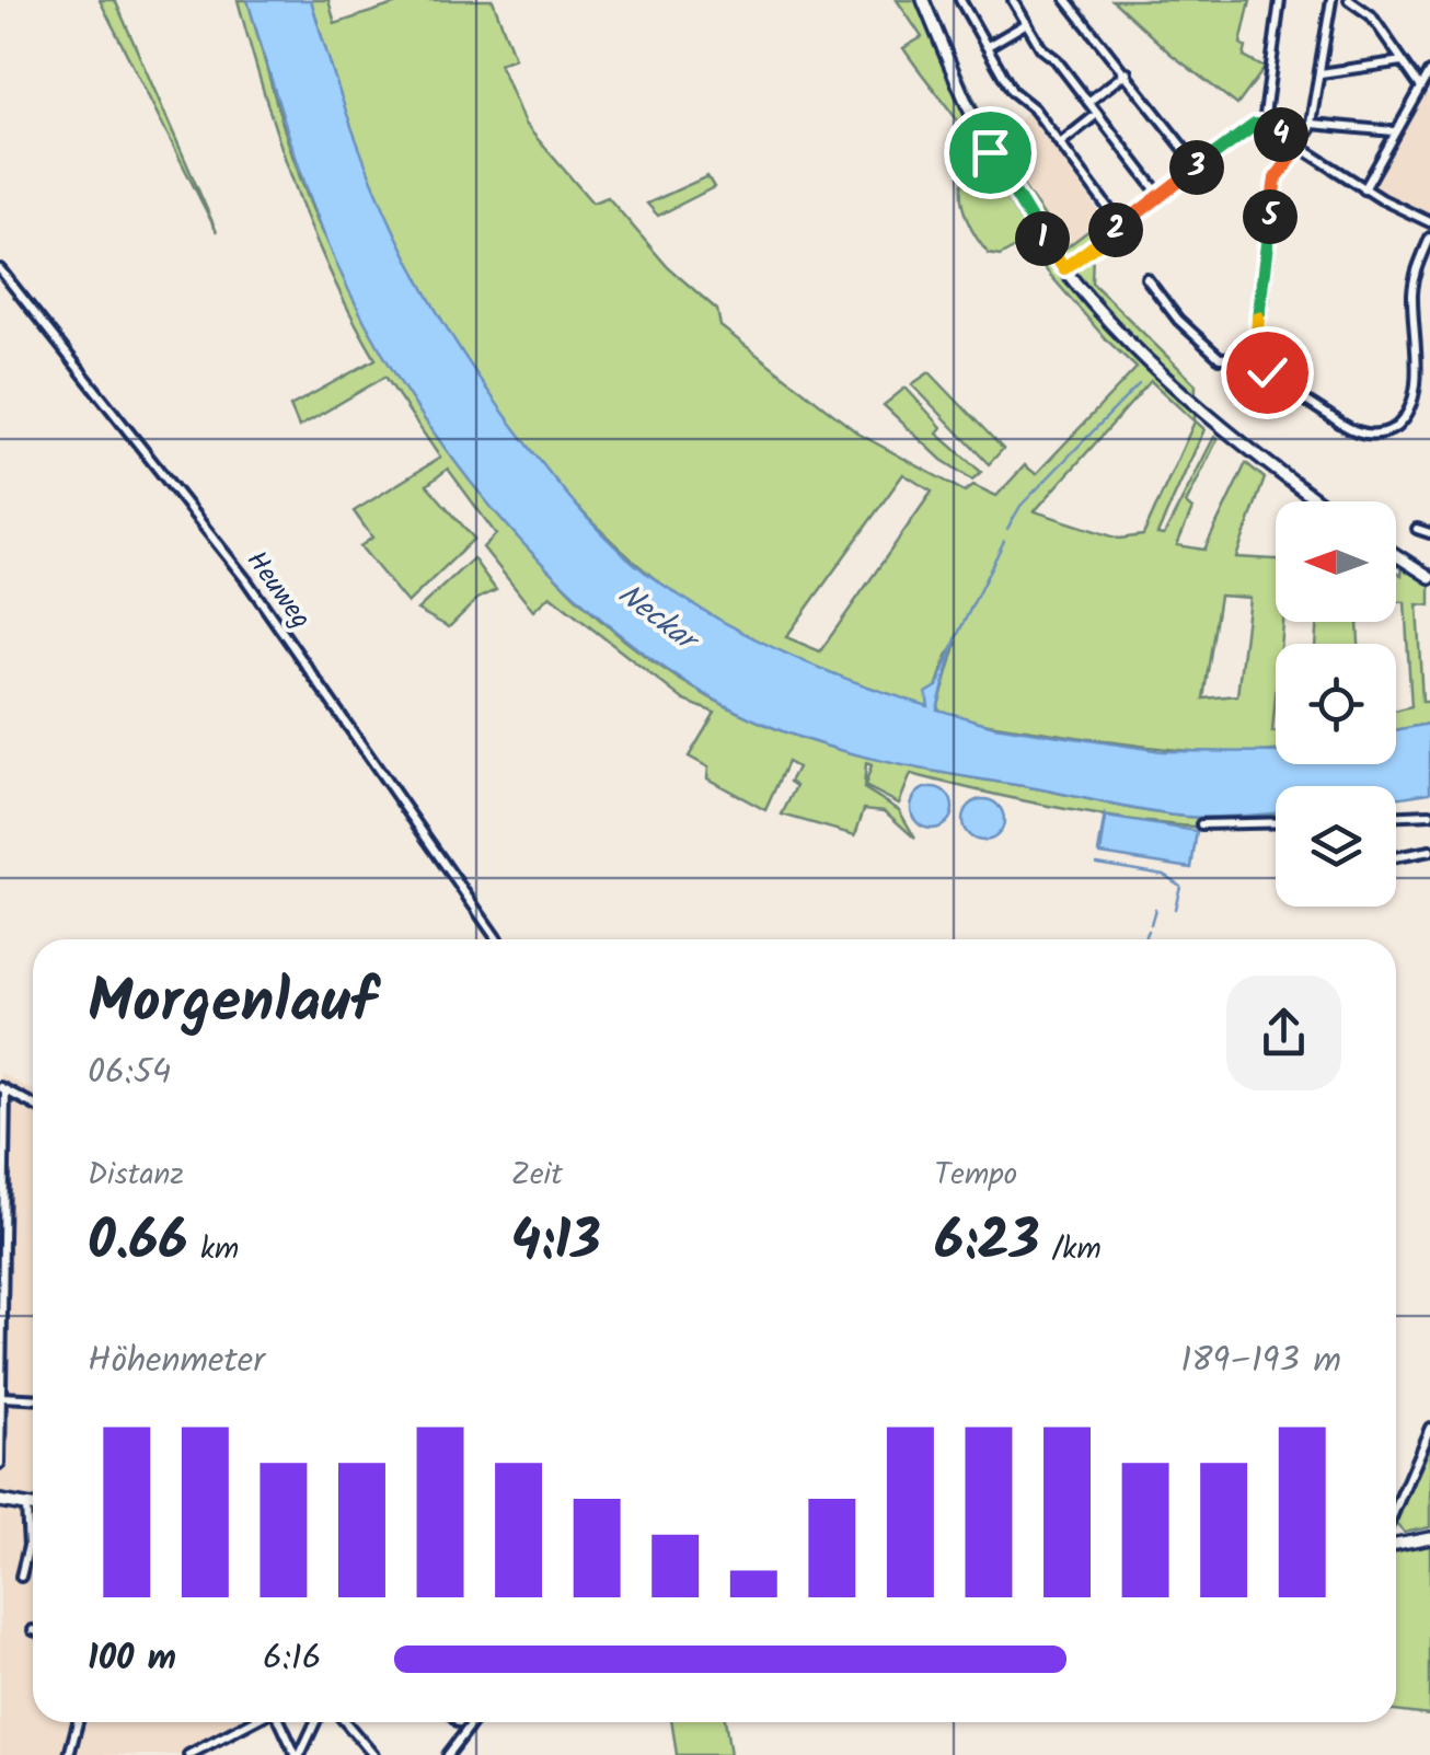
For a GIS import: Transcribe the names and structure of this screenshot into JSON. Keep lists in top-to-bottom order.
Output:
{
  "streets": {
    "street": ["Heuweg"]
  },
  "water": ["Neckar"],
  "north": "left",
  "page": {
    "pins": [
      "4",
      "3",
      "5",
      "2",
      "1"
    ],
    "heading": ["Morgenlauf", "06:54"],
    "stats": [
      ["Distanz", "0.66 km"],
      ["Zeit", "4:13"],
      ["Tempo", "6:23 /km"]
    ],
    "chart": ["Höhenmeter", "189–193 m"],
    "list": [
      {
        "name": "100 m",
        "note": "6:16"
      }
    ]
  }
}
